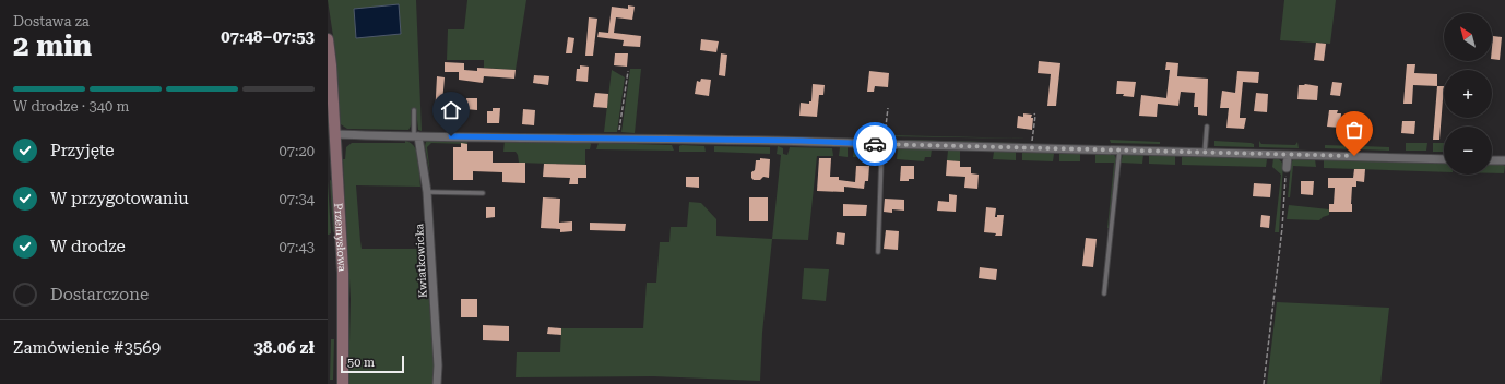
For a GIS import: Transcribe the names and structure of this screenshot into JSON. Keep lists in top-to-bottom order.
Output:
{
  "streets": {
    "main road": ["Przemysłowa"],
    "street": ["Kwiatkowicka"]
  },
  "scale_bar": "50 m",
  "north": "top left",
  "page": {
    "heading": ["2 min", "Dostawa za", "07:48–07:53"],
    "panel": ["Zamówienie #3569", "38.06 zł"],
    "map_buttons": ["+", "−"],
    "bar": "W drodze · 340 m",
    "list": [
      ["Przyjęte", "07:20"],
      ["W przygotowaniu", "07:34"],
      ["W drodze", "07:43"],
      "Dostarczone"
    ],
    "scale": "50 m"
  }
}
